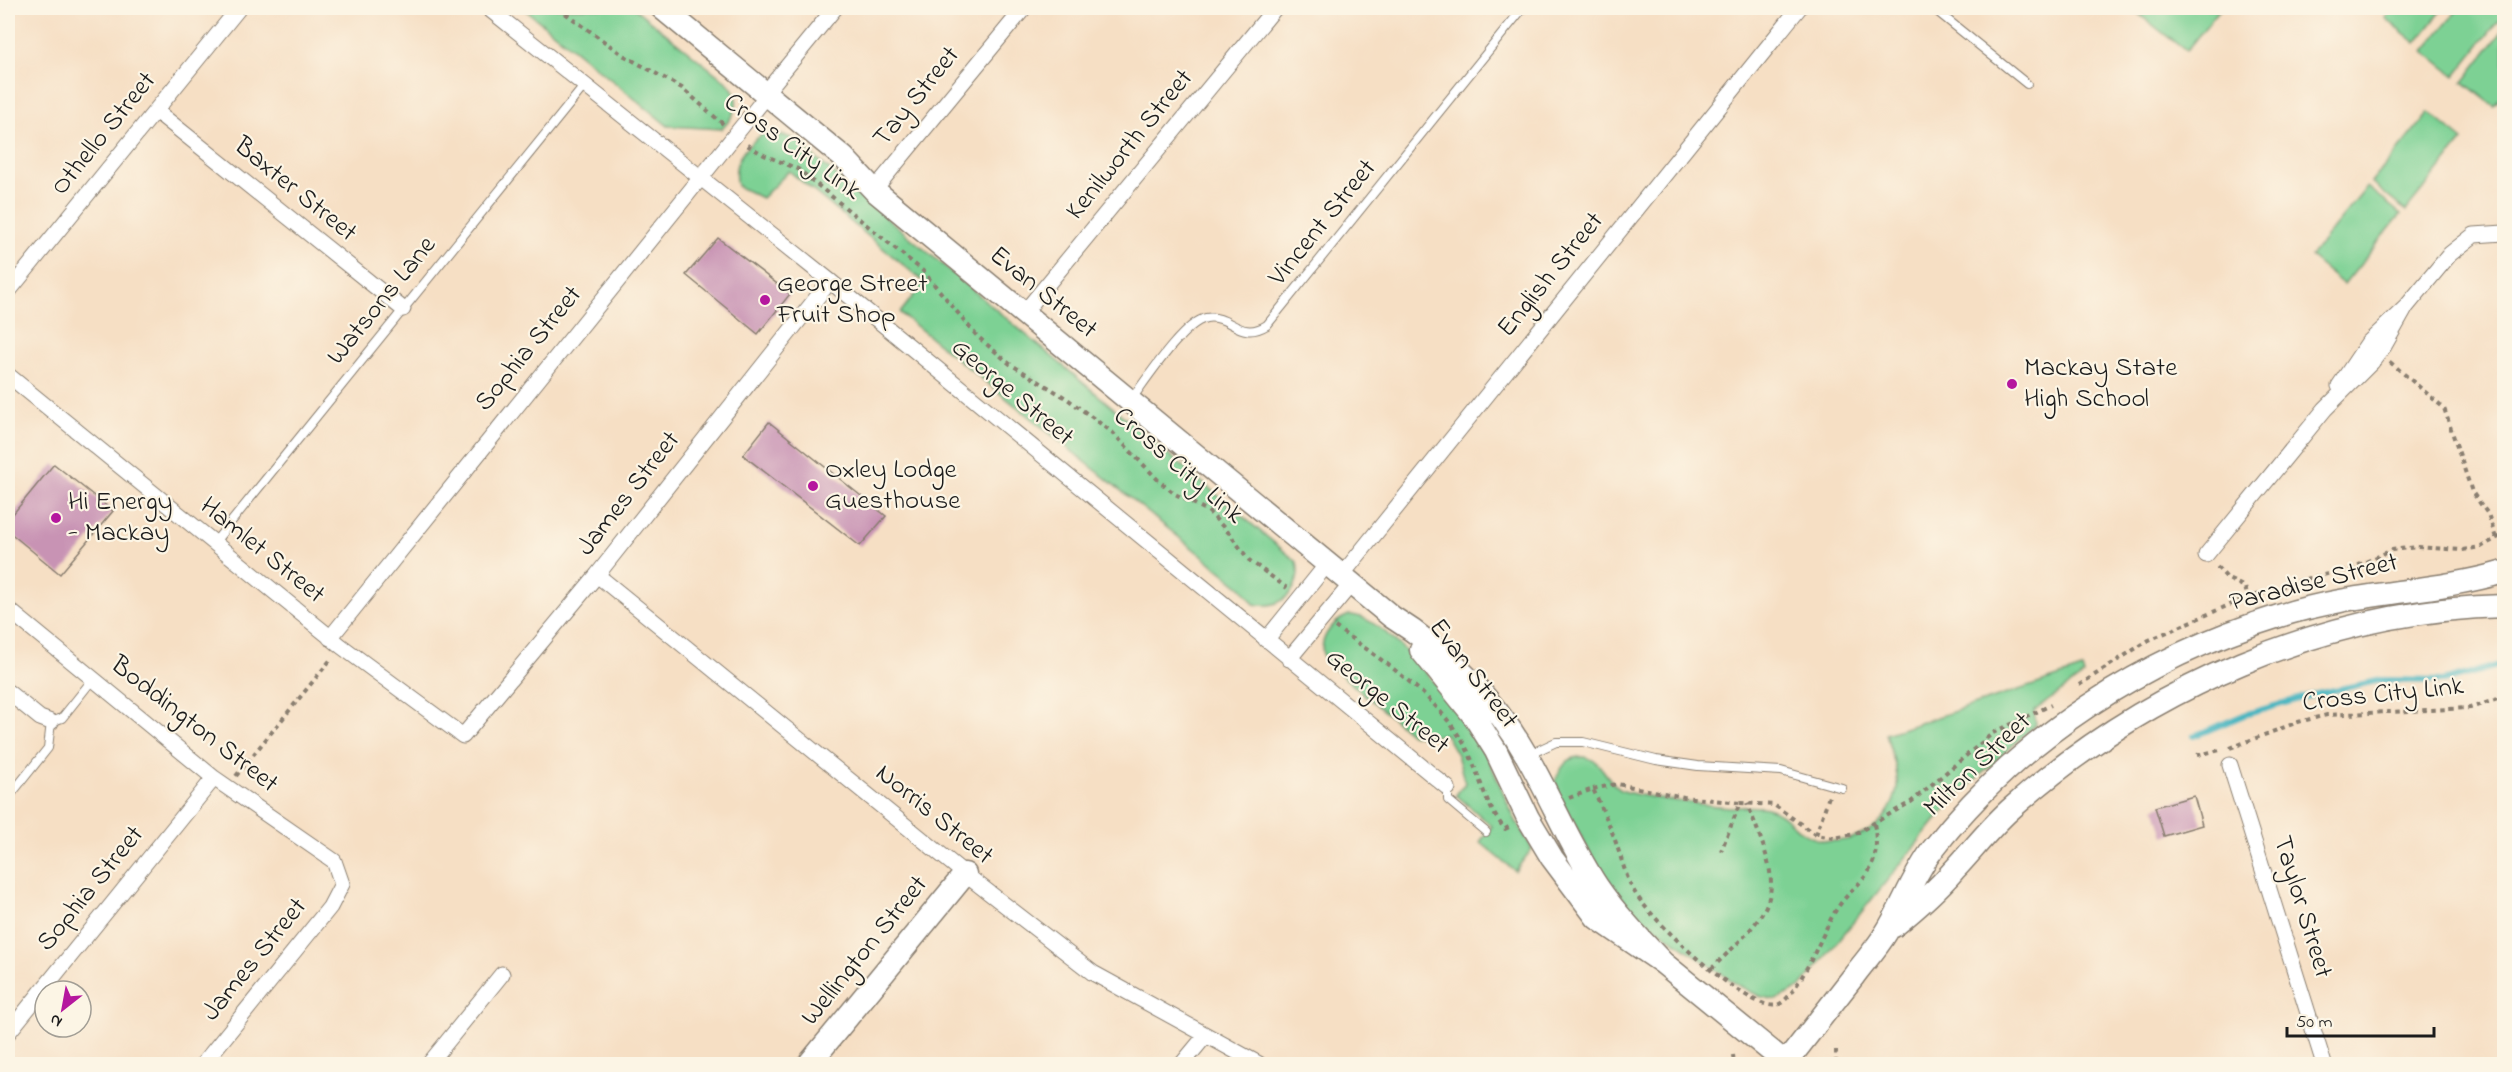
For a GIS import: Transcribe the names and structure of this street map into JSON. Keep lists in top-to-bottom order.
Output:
{
  "streets": {
    "street": [
      "Tay Street",
      "Othello Street",
      "Kenilworth Street",
      "Baxter Street",
      "English Street",
      "Evan Street",
      "Sophia Street",
      "George Street",
      "James Street",
      "Hamlet Street",
      "Paradise Street",
      "Boddington Street",
      "Milton Street",
      "Norris Street",
      "Taylor Street",
      "Wellington Street"
    ],
    "lane": ["Vincent Street", "Watsons Lane"],
    "path": ["Cross City Link"]
  },
  "crossings": [
    ["Tay Street", "Evan Street"],
    ["Othello Street", "Baxter Street"],
    ["Kenilworth Street", "Evan Street"],
    ["Cross City Link", "Sophia Street"],
    ["Baxter Street", "Watsons Lane"],
    ["Vincent Street", "Evan Street"],
    ["English Street", "Evan Street"],
    ["Evan Street", "Sophia Street"],
    ["Watsons Lane", "George Street"],
    ["Watsons Lane", "Hamlet Street"],
    ["Sophia Street", "George Street"],
    ["Sophia Street", "Hamlet Street"],
    ["Sophia Street", "Boddington Street"],
    ["George Street", "James Street"],
    ["James Street", "Hamlet Street"],
    ["James Street", "Boddington Street"],
    ["James Street", "Norris Street"],
    ["Paradise Street", "Milton Street"],
    ["Norris Street", "Wellington Street"]
  ],
  "places": [
    "George Street Fruit Shop",
    "Mackay State High School",
    "Oxley Lodge Guesthouse",
    "Hi Energy - Mackay"
  ],
  "scale_bar": "50 m",
  "north": "bottom left"
}
